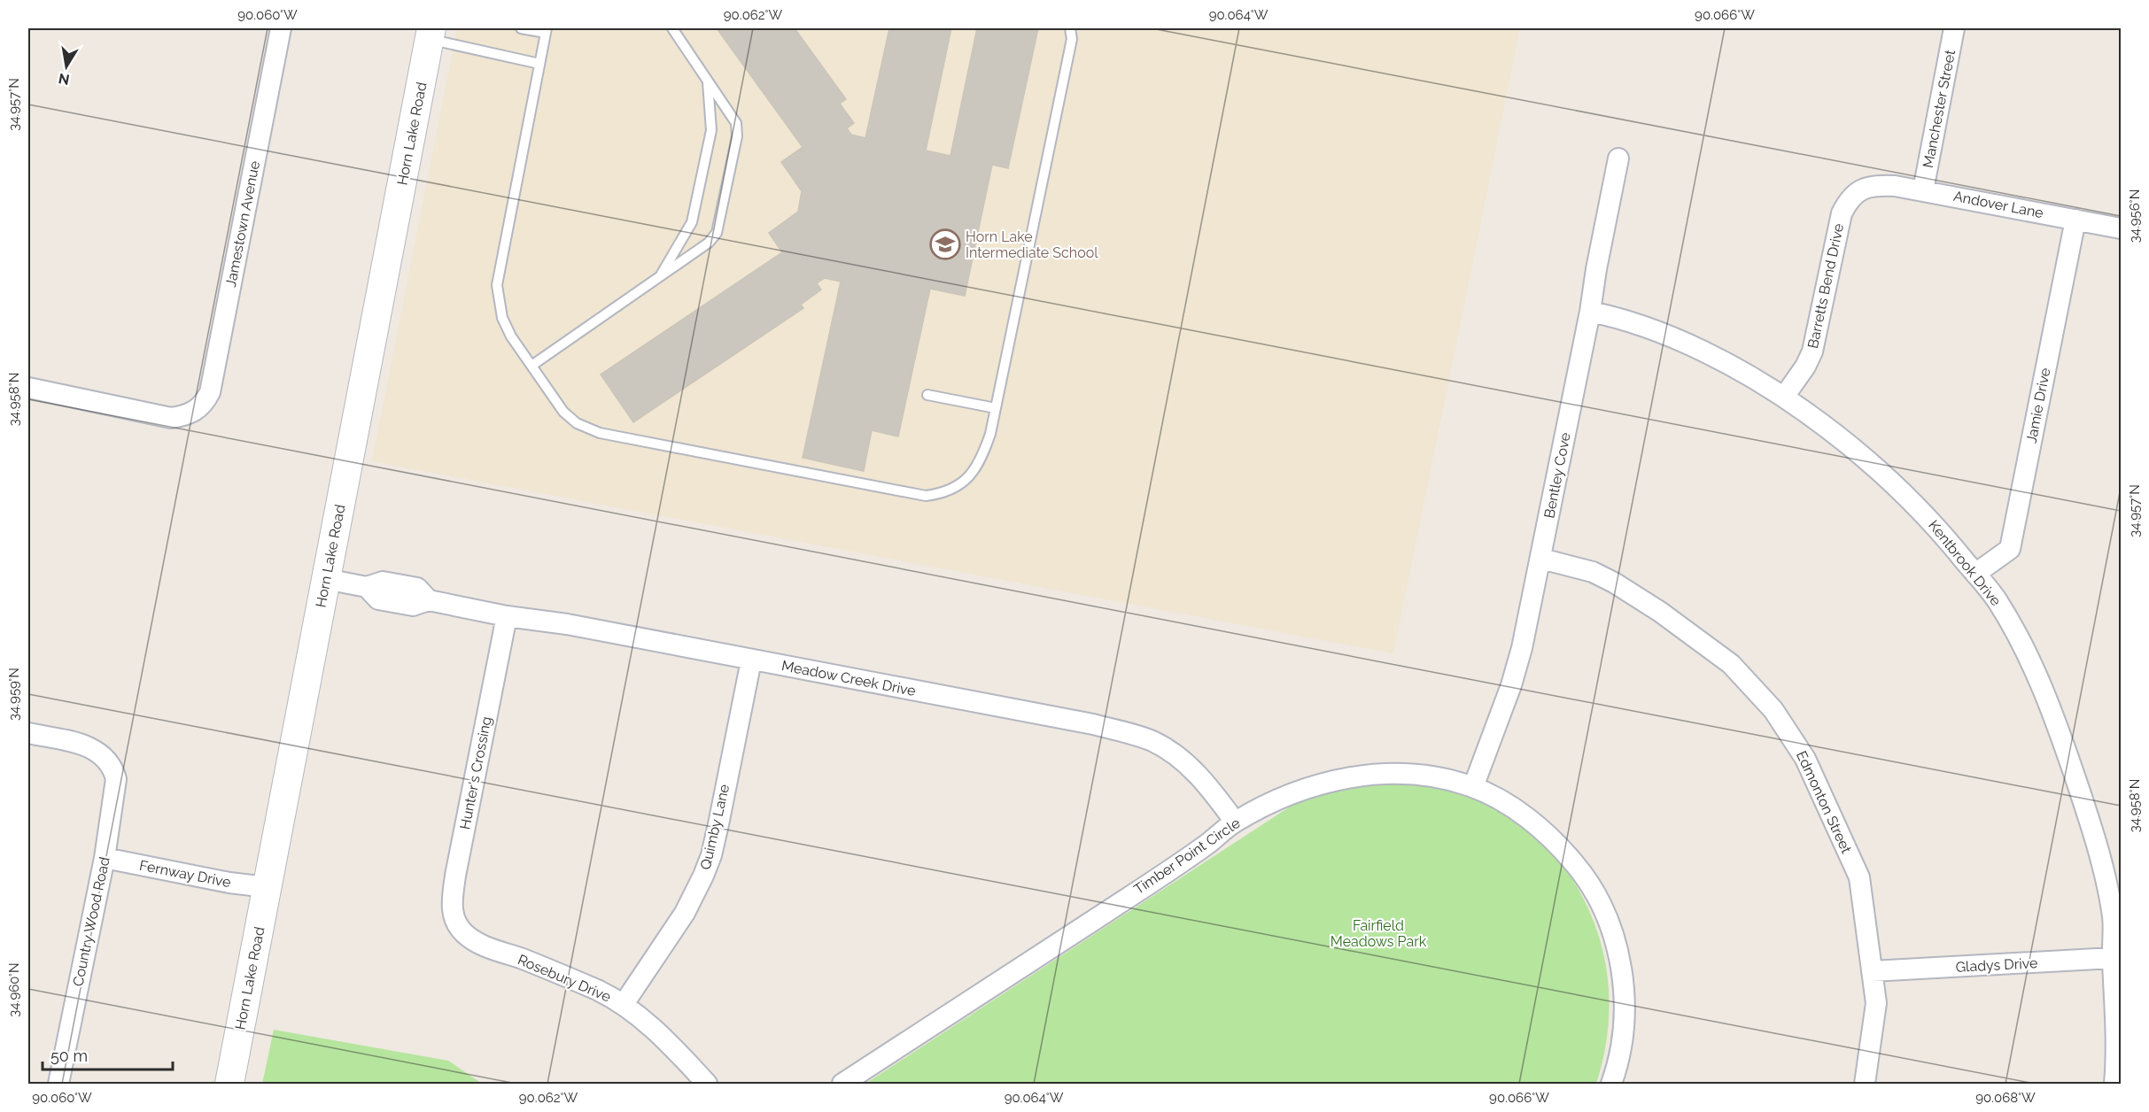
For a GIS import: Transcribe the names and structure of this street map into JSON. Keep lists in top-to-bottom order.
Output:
{
  "streets": {
    "main road": ["Horn Lake Road"],
    "street": [
      "Manchester Street",
      "Andover Lane",
      "Jamestown Avenue",
      "Barretts Bend Drive",
      "Jamie Drive",
      "Bentley Cove",
      "Kentbrook Drive",
      "Meadow Creek Drive",
      "Hunter's Crossing",
      "Edmonton Street",
      "Quimby Lane",
      "Timber Point Circle",
      "Fernway Drive",
      "Country Wood Road",
      "Gladys Drive",
      "Rosebury Drive"
    ]
  },
  "crossings": [
    ["Manchester Street", "Andover Lane"],
    ["Horn Lake Road", "Meadow Creek Drive"],
    ["Horn Lake Road", "Fernway Drive"],
    ["Andover Lane", "Barretts Bend Drive"],
    ["Andover Lane", "Jamie Drive"],
    ["Barretts Bend Drive", "Kentbrook Drive"],
    ["Jamie Drive", "Kentbrook Drive"],
    ["Bentley Cove", "Kentbrook Drive"],
    ["Bentley Cove", "Edmonton Street"],
    ["Bentley Cove", "Timber Point Circle"],
    ["Kentbrook Drive", "Gladys Drive"],
    ["Meadow Creek Drive", "Hunter's Crossing"],
    ["Meadow Creek Drive", "Quimby Lane"],
    ["Meadow Creek Drive", "Timber Point Circle"],
    ["Hunter's Crossing", "Rosebury Drive"],
    ["Edmonton Street", "Gladys Drive"],
    ["Quimby Lane", "Rosebury Drive"],
    ["Fernway Drive", "Country Wood Road"]
  ],
  "parks": ["Fairfield Meadows Park"],
  "places": {
    "school or university": ["Horn Lake Intermediate School"]
  },
  "scale_bar": "50 m",
  "north": "bottom",
  "coordinates": [
    "90.060°W",
    "90.062°W",
    "90.064°W",
    "90.066°W",
    "34.957°N",
    "34.956°N",
    "34.958°N",
    "34.959°N",
    "34.960°N",
    "90.068°W"
  ]
}
